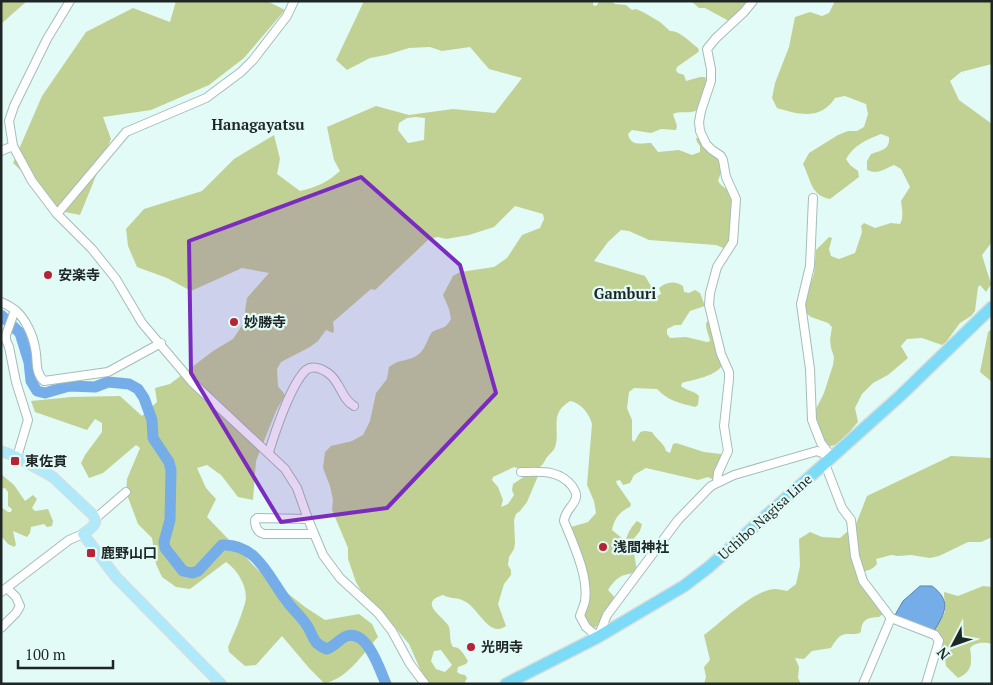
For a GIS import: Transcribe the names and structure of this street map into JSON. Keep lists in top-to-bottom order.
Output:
{
  "streets": {
    "highway": ["Uchibo Nagisa Line"]
  },
  "districts": ["Hanagayatsu", "Gamburi"],
  "places": {
    "other": [
      "安楽寺",
      "妙勝寺",
      "浅間神社",
      "光明寺"
    ],
    "transit": ["東佐貫", "鹿野山口"]
  },
  "scale_bar": "100 m",
  "north": "bottom left"
}
